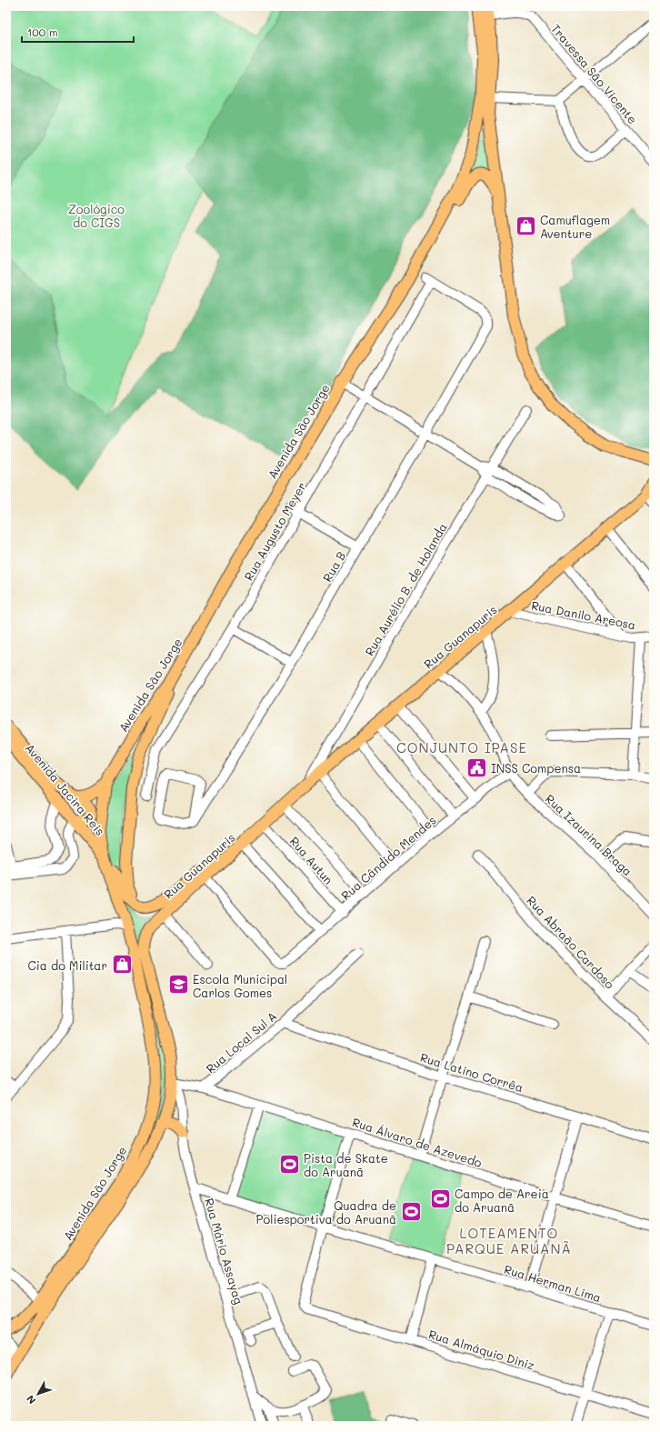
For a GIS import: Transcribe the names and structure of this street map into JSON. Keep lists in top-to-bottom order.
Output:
{
  "streets": {
    "main road": ["Avenida São Jorge", "Rua Guanapuris", "Avenida Jacira Reis"],
    "street": [
      "Travessa São Vicente",
      "Rua Augusto Meyer",
      "Rua B",
      "Rua Aurélio B. de Holanda",
      "Rua Danilo Areosa",
      "Rua Izaurina Braga",
      "Rua Cândido Mendes",
      "Rua Autun",
      "Rua Abraão Cardoso",
      "Rua Local Sul A",
      "Rua Latino Corrêa",
      "Rua Álvaro de Azevedo",
      "Rua Mário Assayag",
      "Rua Herman Lima",
      "Rua Almáquio Diniz"
    ]
  },
  "crossings": [
    ["Avenida São Jorge", "Rua Guanapuris"],
    ["Avenida São Jorge", "Avenida Jacira Reis"],
    ["Avenida São Jorge", "Rua Álvaro de Azevedo"],
    ["Avenida São Jorge", "Rua Mário Assayag"],
    ["Rua Augusto Meyer", "Rua B"],
    ["Rua Aurélio B. de Holanda", "Rua Guanapuris"],
    ["Rua Danilo Areosa", "Rua Guanapuris"],
    ["Rua Guanapuris", "Rua Izaurina Braga"],
    ["Rua Guanapuris", "Rua Cândido Mendes"],
    ["Rua Guanapuris", "Rua Autun"],
    ["Rua Izaurina Braga", "Rua Cândido Mendes"],
    ["Rua Cândido Mendes", "Rua Autun"],
    ["Rua Local Sul A", "Rua Latino Corrêa"],
    ["Rua Local Sul A", "Rua Álvaro de Azevedo"],
    ["Rua Álvaro de Azevedo", "Rua Mário Assayag"],
    ["Rua Mário Assayag", "Rua Herman Lima"],
    ["Rua Herman Lima", "Rua Almáquio Diniz"]
  ],
  "districts": ["CONJUNTO IPASE", "LOTEAMENTO PARQUE ARUANÃ"],
  "parks": ["Zoológico do CIGS"],
  "places": {
    "shop": ["Camuflagem Aventure", "Cia do Militar"],
    "public building": ["INSS Compensa"],
    "school or university": ["Escola Municipal Carlos Gomes"],
    "sports": ["Pista de Skate do Aruanã", "Campo de Areia do Aruanã", "Quadra de Poliesportiva do Aruanã"]
  },
  "scale_bar": "100 m",
  "north": "bottom left"
}
